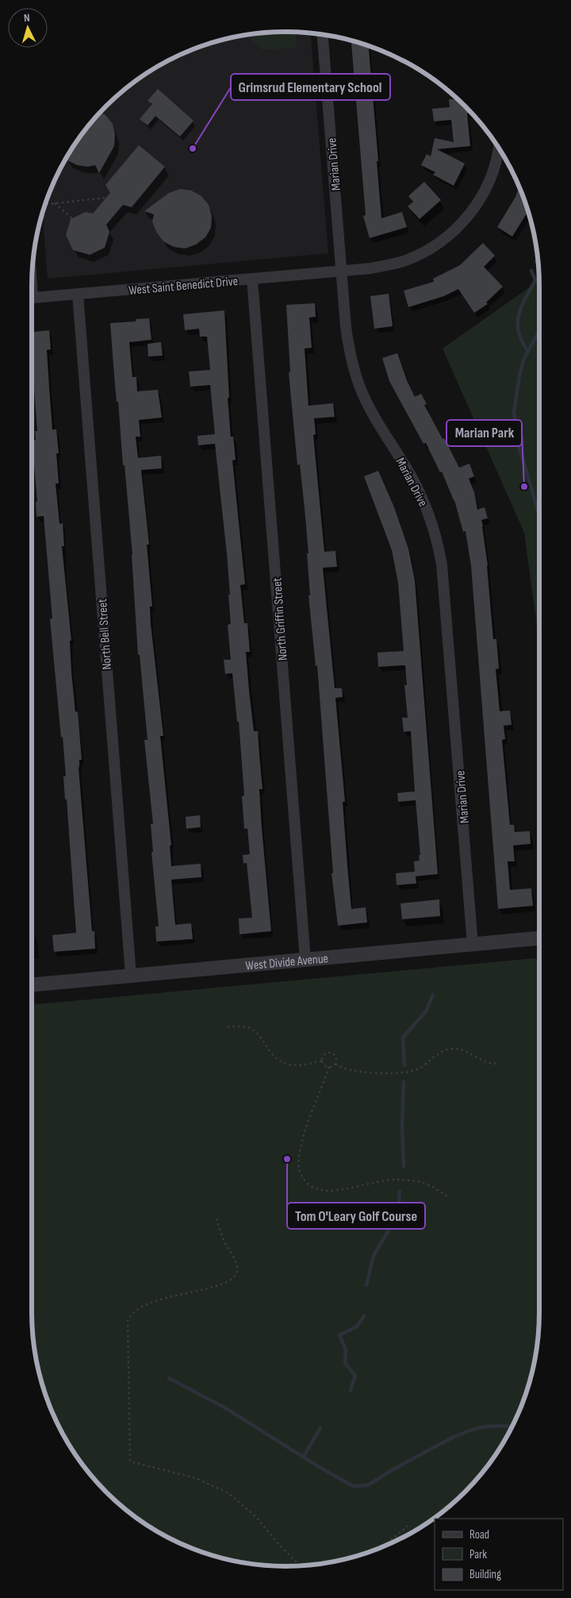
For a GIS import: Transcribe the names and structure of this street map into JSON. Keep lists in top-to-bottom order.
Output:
{
  "streets": {
    "street": [
      "Marian Drive",
      "West Saint Benedict Drive",
      "North Griffin Street",
      "North Bell Street",
      "West Divide Avenue"
    ]
  },
  "crossings": [
    ["Marian Drive", "West Saint Benedict Drive"],
    ["Marian Drive", "West Divide Avenue"],
    ["West Saint Benedict Drive", "North Griffin Street"],
    ["West Saint Benedict Drive", "North Bell Street"],
    ["North Griffin Street", "West Divide Avenue"],
    ["North Bell Street", "West Divide Avenue"]
  ],
  "places": ["Grimsrud Elementary School", "Marian Park", "Tom O'Leary Golf Course"],
  "legend": ["Road", "Park", "Building"],
  "north": "top"
}
